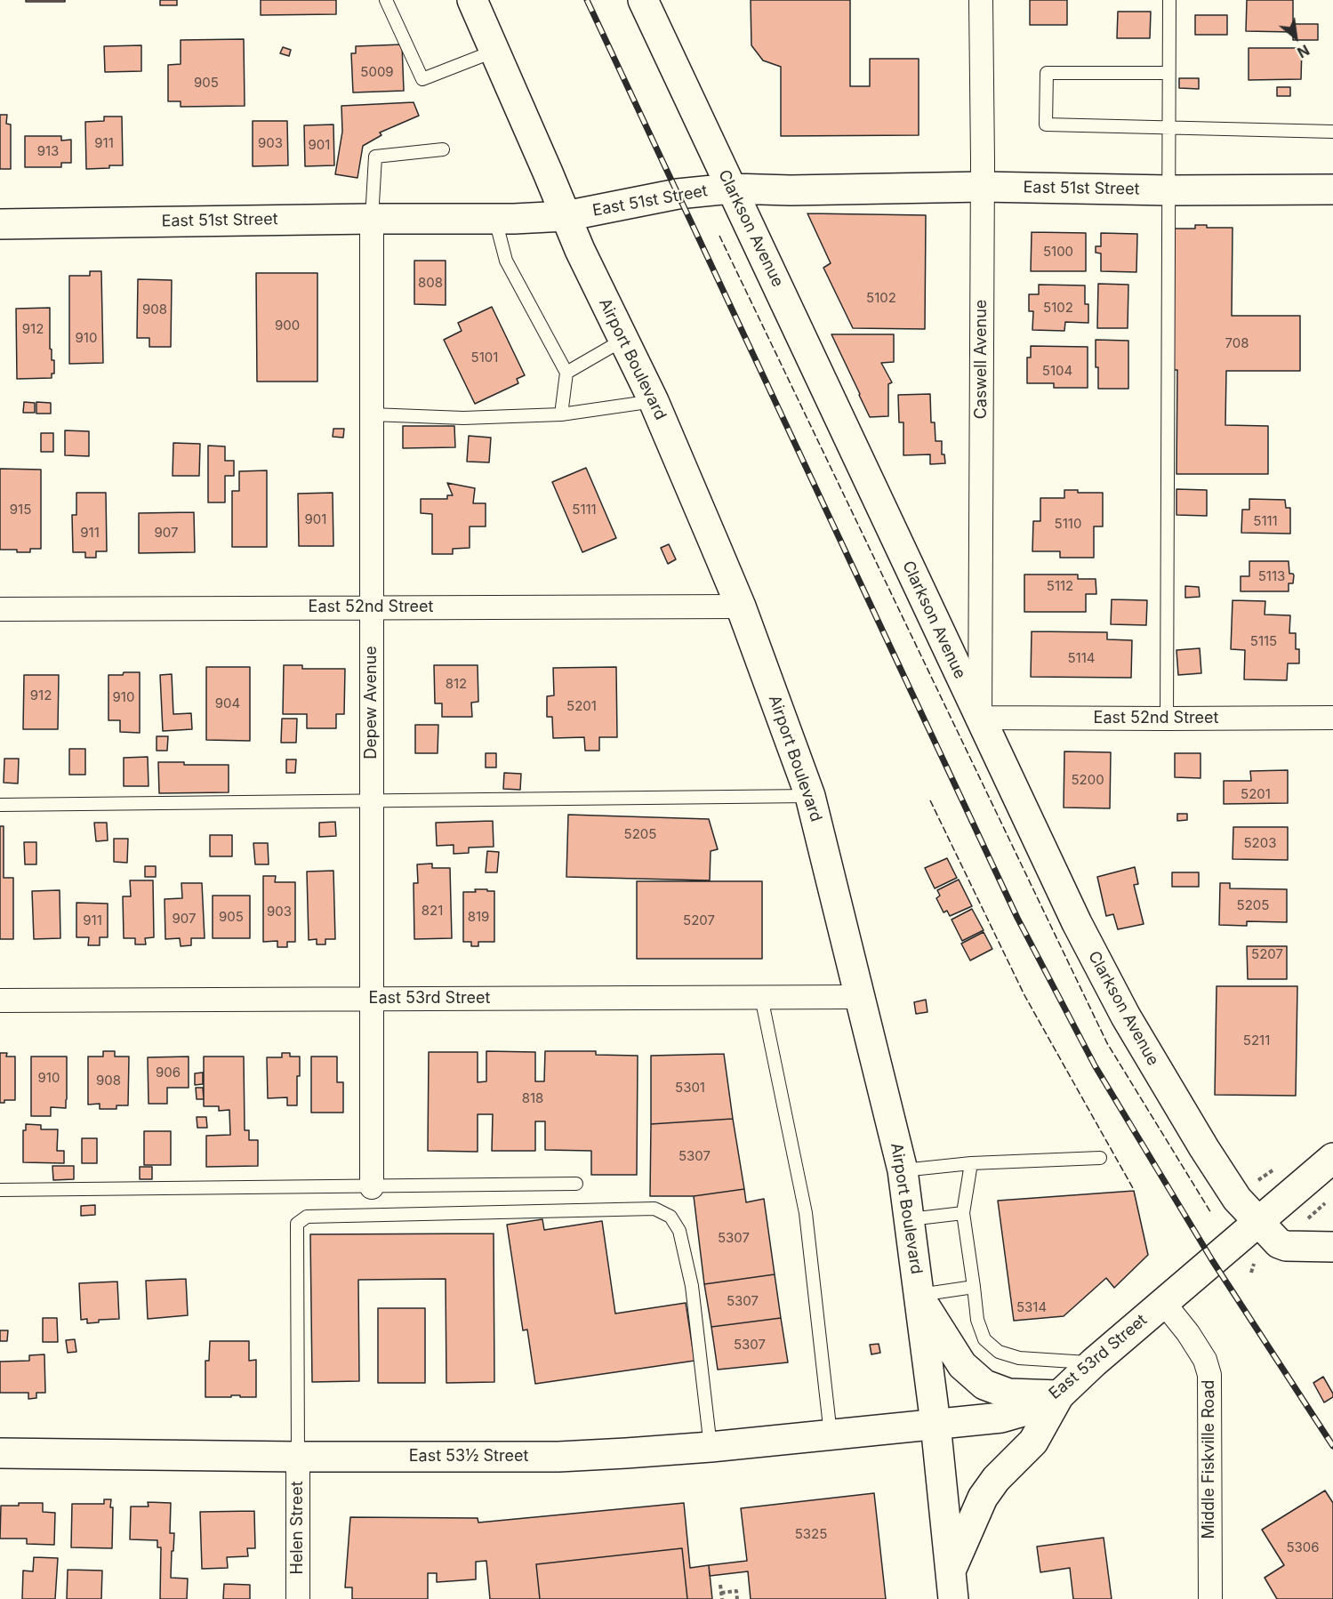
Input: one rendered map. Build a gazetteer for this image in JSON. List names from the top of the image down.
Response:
{
  "streets": {
    "main road": [
      "East 51st Street",
      "Clarkson Avenue",
      "Airport Boulevard",
      "East 53rd Street",
      "East 53½ Street"
    ],
    "street": [
      "Caswell Avenue",
      "East 52nd Street",
      "Depew Avenue",
      "Middle Fiskville Road",
      "Helen Street"
    ]
  },
  "crossings": [
    ["East 51st Street", "Clarkson Avenue"],
    ["East 51st Street", "Airport Boulevard"],
    ["East 51st Street", "Caswell Avenue"],
    ["East 51st Street", "Depew Avenue"],
    ["Clarkson Avenue", "Caswell Avenue"],
    ["Clarkson Avenue", "East 52nd Street"],
    ["Clarkson Avenue", "East 53rd Street"],
    ["Airport Boulevard", "East 52nd Street"],
    ["Airport Boulevard", "East 53rd Street"],
    ["Airport Boulevard", "East 53½ Street"],
    ["Caswell Avenue", "East 52nd Street"],
    ["East 52nd Street", "Depew Avenue"],
    ["Depew Avenue", "East 53rd Street"],
    ["East 53rd Street", "East 53½ Street"],
    ["East 53rd Street", "Middle Fiskville Road"],
    ["East 53½ Street", "Helen Street"]
  ],
  "house_numbers": [
    "5009",
    "905",
    "911",
    "903",
    "901",
    "913",
    "5100",
    "808",
    "5102",
    "5102",
    "908",
    "900",
    "912",
    "910",
    "708",
    "5101",
    "5104",
    "915",
    "5111",
    "901",
    "5111",
    "5110",
    "911",
    "907",
    "5113",
    "5112",
    "5115",
    "5114",
    "812",
    "912",
    "910",
    "904",
    "5201",
    "5200",
    "5201",
    "5205",
    "5203",
    "5205",
    "821",
    "903",
    "905",
    "819",
    "907",
    "911",
    "5207",
    "5207",
    "5211",
    "906",
    "910",
    "908",
    "5301",
    "818",
    "5307",
    "5307",
    "5307",
    "5314",
    "5307",
    "5325",
    "5306"
  ],
  "north": "bottom right"
}
